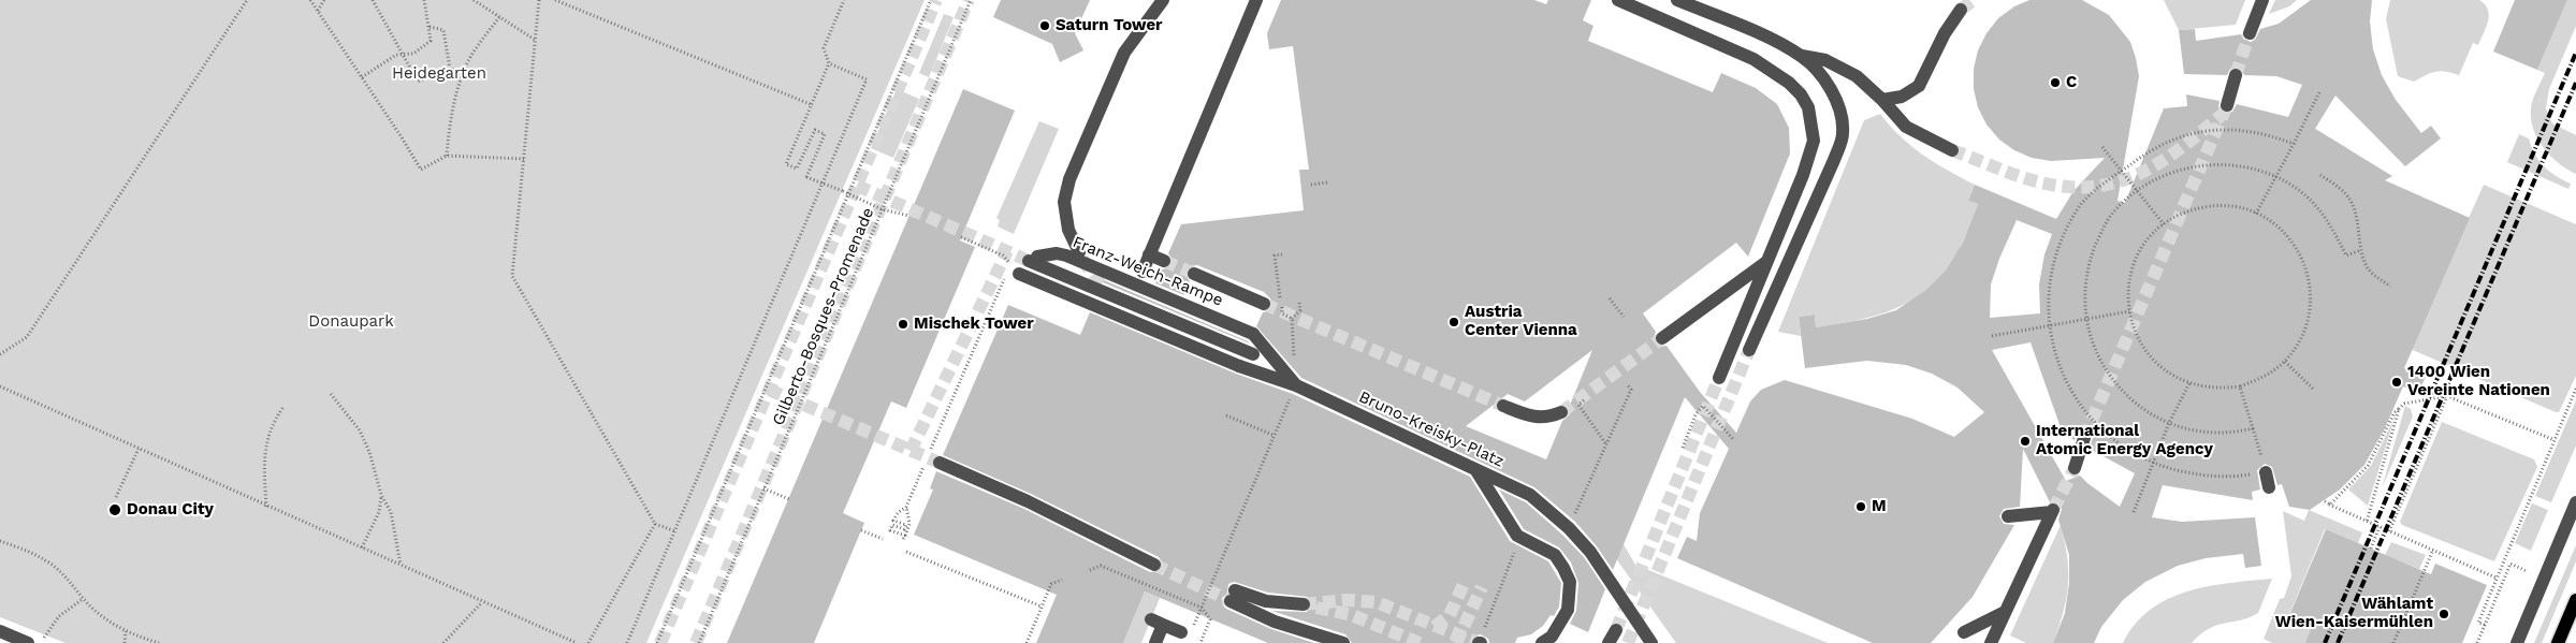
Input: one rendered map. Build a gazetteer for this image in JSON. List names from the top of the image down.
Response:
{
  "streets": {
    "street": ["Franz-Weich-Rampe", "Bruno-Kreisky-Platz"],
    "path": ["Gilberto-Bosques-Promenade"]
  },
  "crossings": [
    ["Franz-Weich-Rampe", "Bruno-Kreisky-Platz"]
  ],
  "parks": ["Heidegarten", "Donaupark"],
  "places": [
    "Saturn Tower",
    "C",
    "Austria Center Vienna",
    "Mischek Tower",
    "1400 Wien Vereinte Nationen",
    "International Atomic Energy Agency",
    "M",
    "Donau City",
    "Wählamt Wien-Kaisermühlen"
  ]
}
